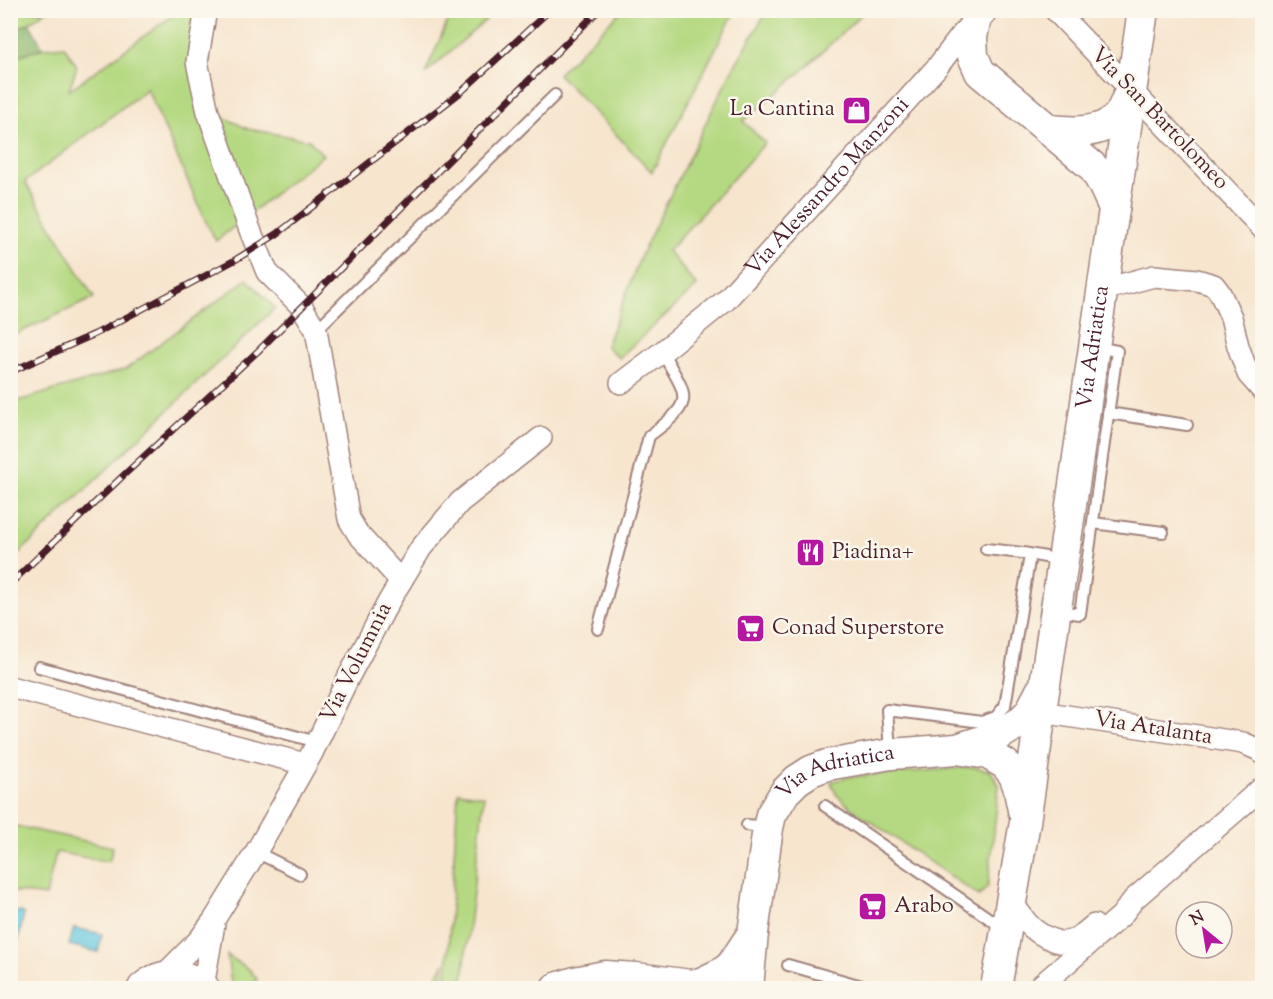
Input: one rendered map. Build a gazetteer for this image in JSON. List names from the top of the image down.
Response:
{
  "streets": {
    "main road": ["Via Adriatica"],
    "street": [
      "Via San Bartolomeo",
      "Via Alessandro Manzoni",
      "Via Volumnia",
      "Via Atalanta"
    ]
  },
  "crossings": [
    ["Via San Bartolomeo", "Via Adriatica"],
    ["Via Adriatica", "Via Atalanta"]
  ],
  "places": {
    "shop": ["La Cantina"],
    "restaurant": ["Piadina+"],
    "supermarket": ["Conad Superstore", "Arabo"]
  },
  "north": "top left"
}
